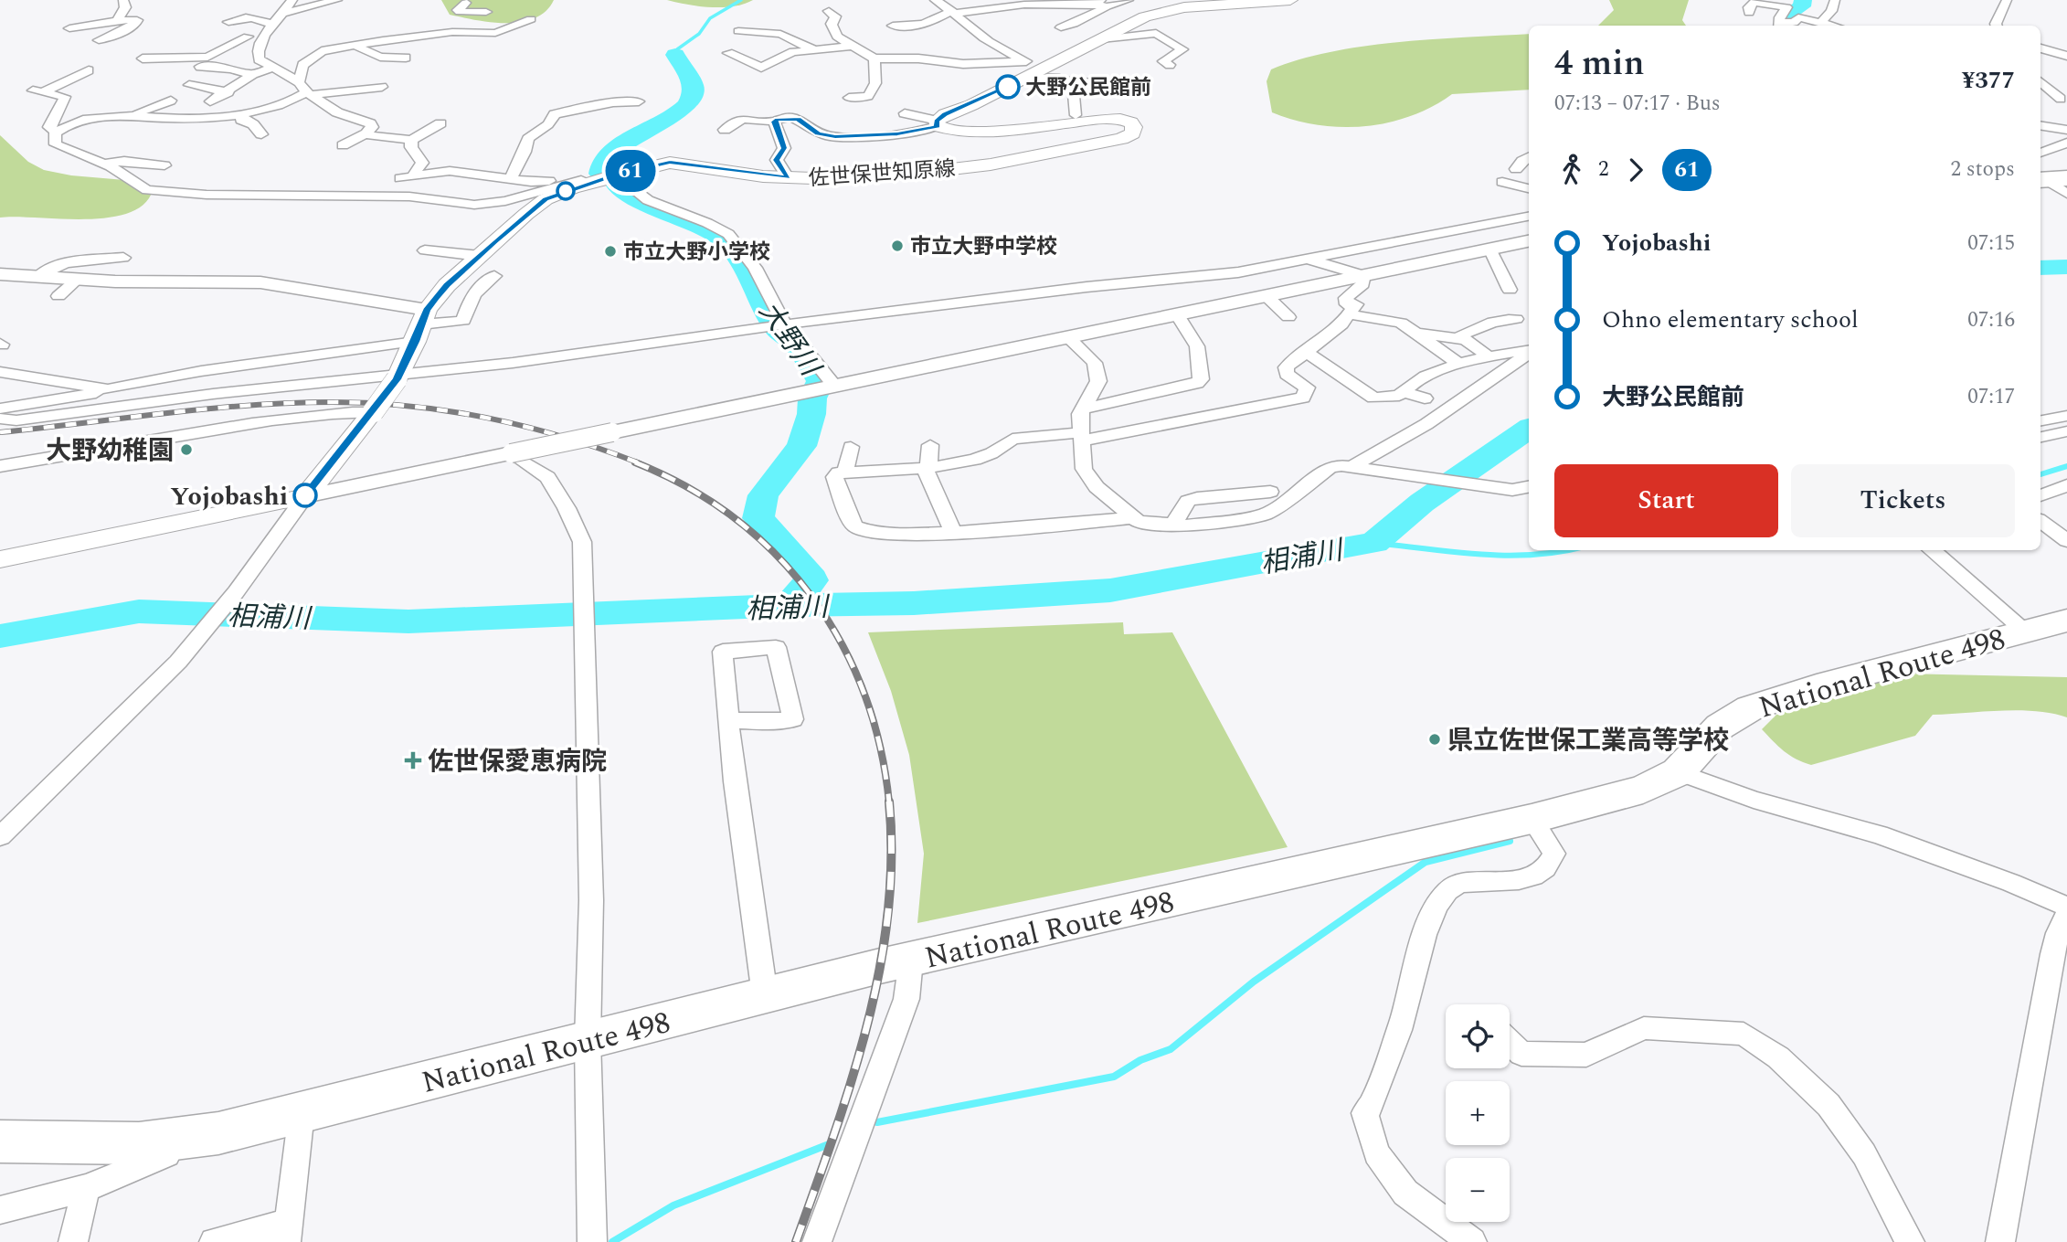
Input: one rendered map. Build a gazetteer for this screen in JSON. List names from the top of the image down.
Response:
{
  "streets": {
    "highway": ["National Route 498"],
    "main road": ["佐世保世知原線"]
  },
  "water": ["大野川", "相浦川"],
  "places": {
    "other": [
      "大野公民館前",
      "市立大野中学校",
      "市立大野小学校",
      "大野幼稚園",
      "Yojobashi",
      "県立佐世保工業高等学校"
    ],
    "health": ["佐世保愛恵病院"]
  },
  "lines": ["bus line 61"],
  "page": {
    "on_map": "61",
    "heading": ["4 min", "07:13 – 07:17 · Bus", "¥377"],
    "legs": ["2", "61", "2 stops"],
    "list": [
      {
        "name": "Yojobashi",
        "value": "07:15"
      },
      {
        "name": "Ohno elementary school",
        "value": "07:16"
      },
      {
        "name": "大野公民館前",
        "value": "07:17"
      }
    ],
    "buttons": ["Start", "Tickets"],
    "map_buttons": ["+", "−"]
  }
}
